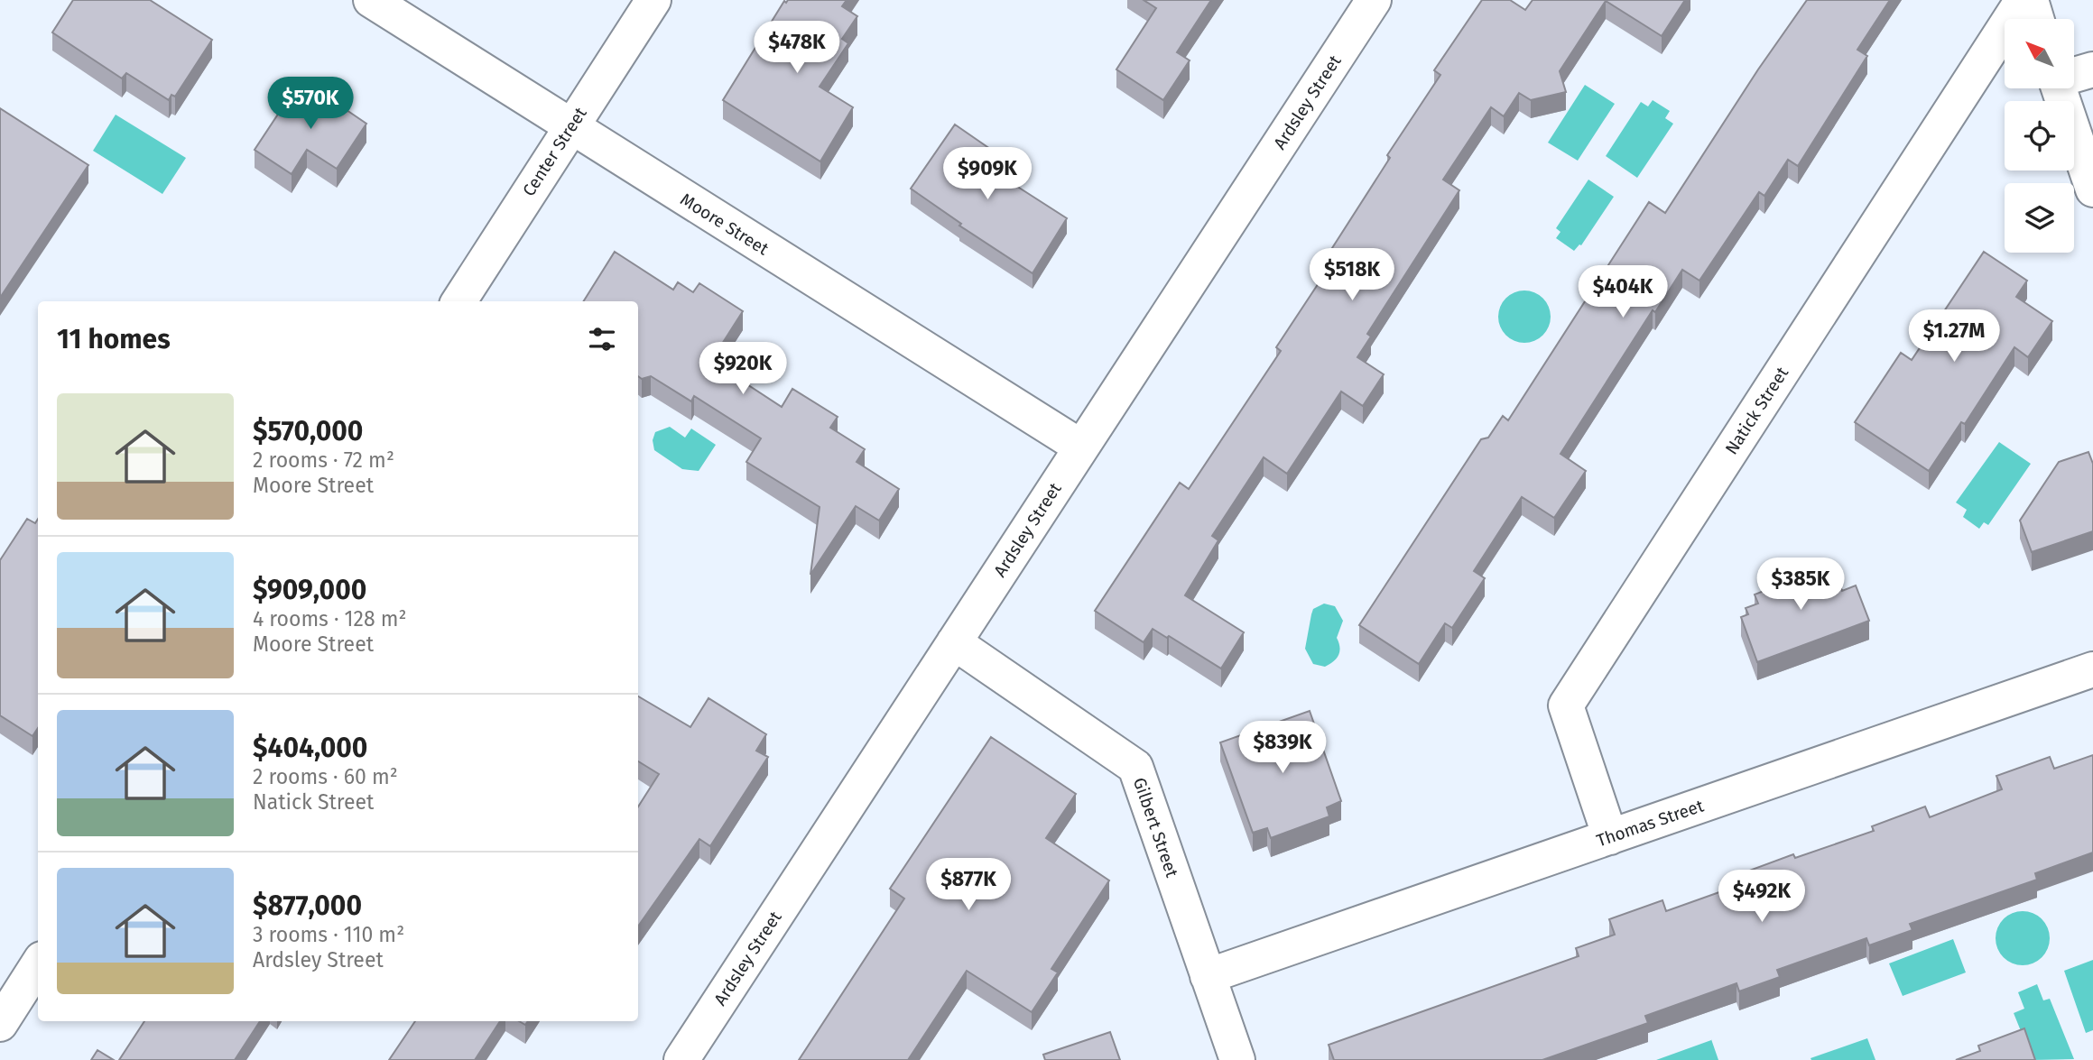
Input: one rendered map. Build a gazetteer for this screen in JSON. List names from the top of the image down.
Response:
{
  "streets": {
    "street": [
      "Ardsley Street",
      "Center Street",
      "Moore Street",
      "Natick Street",
      "Thomas Street",
      "Gilbert Street"
    ]
  },
  "crossings": [
    ["Ardsley Street", "Moore Street"],
    ["Ardsley Street", "Gilbert Street"],
    ["Center Street", "Moore Street"],
    ["Natick Street", "Thomas Street"],
    ["Thomas Street", "Gilbert Street"]
  ],
  "north": "top left",
  "page": {
    "price": [
      "$478K",
      "$570K",
      "$909K",
      "$518K",
      "$404K",
      "$1.27M",
      "$920K",
      "$385K",
      "$839K",
      "$877K",
      "$492K"
    ],
    "heading": "11 homes",
    "list": [
      {
        "name": "$570,000",
        "note": "2 rooms · 72 m² · Moore Street"
      },
      {
        "name": "$909,000",
        "note": "4 rooms · 128 m² · Moore Street"
      },
      {
        "name": "$404,000",
        "note": "2 rooms · 60 m² · Natick Street"
      },
      {
        "name": "$877,000",
        "note": "3 rooms · 110 m² · Ardsley Street"
      }
    ]
  }
}
